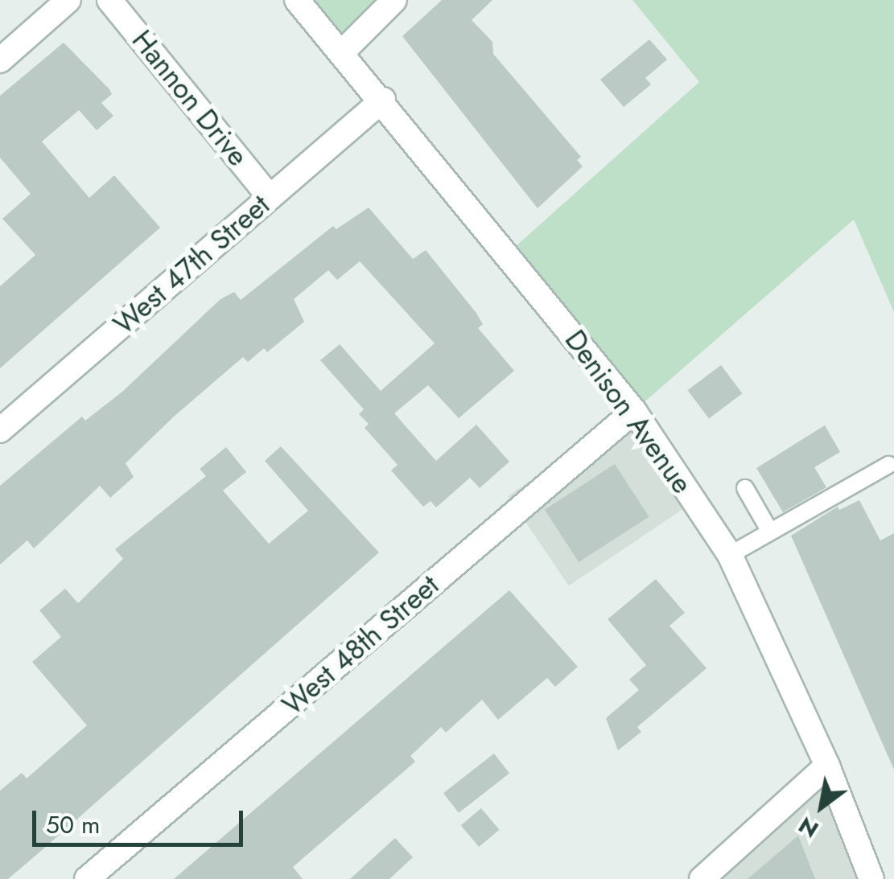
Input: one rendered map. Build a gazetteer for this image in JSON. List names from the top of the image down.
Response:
{
  "streets": {
    "street": [
      "Hannon Drive",
      "West 47th Street",
      "Denison Avenue",
      "West 48th Street"
    ]
  },
  "crossings": [
    ["Hannon Drive", "West 47th Street"],
    ["West 47th Street", "Denison Avenue"],
    ["Denison Avenue", "West 48th Street"]
  ],
  "scale_bar": "50 m",
  "north": "bottom left"
}
